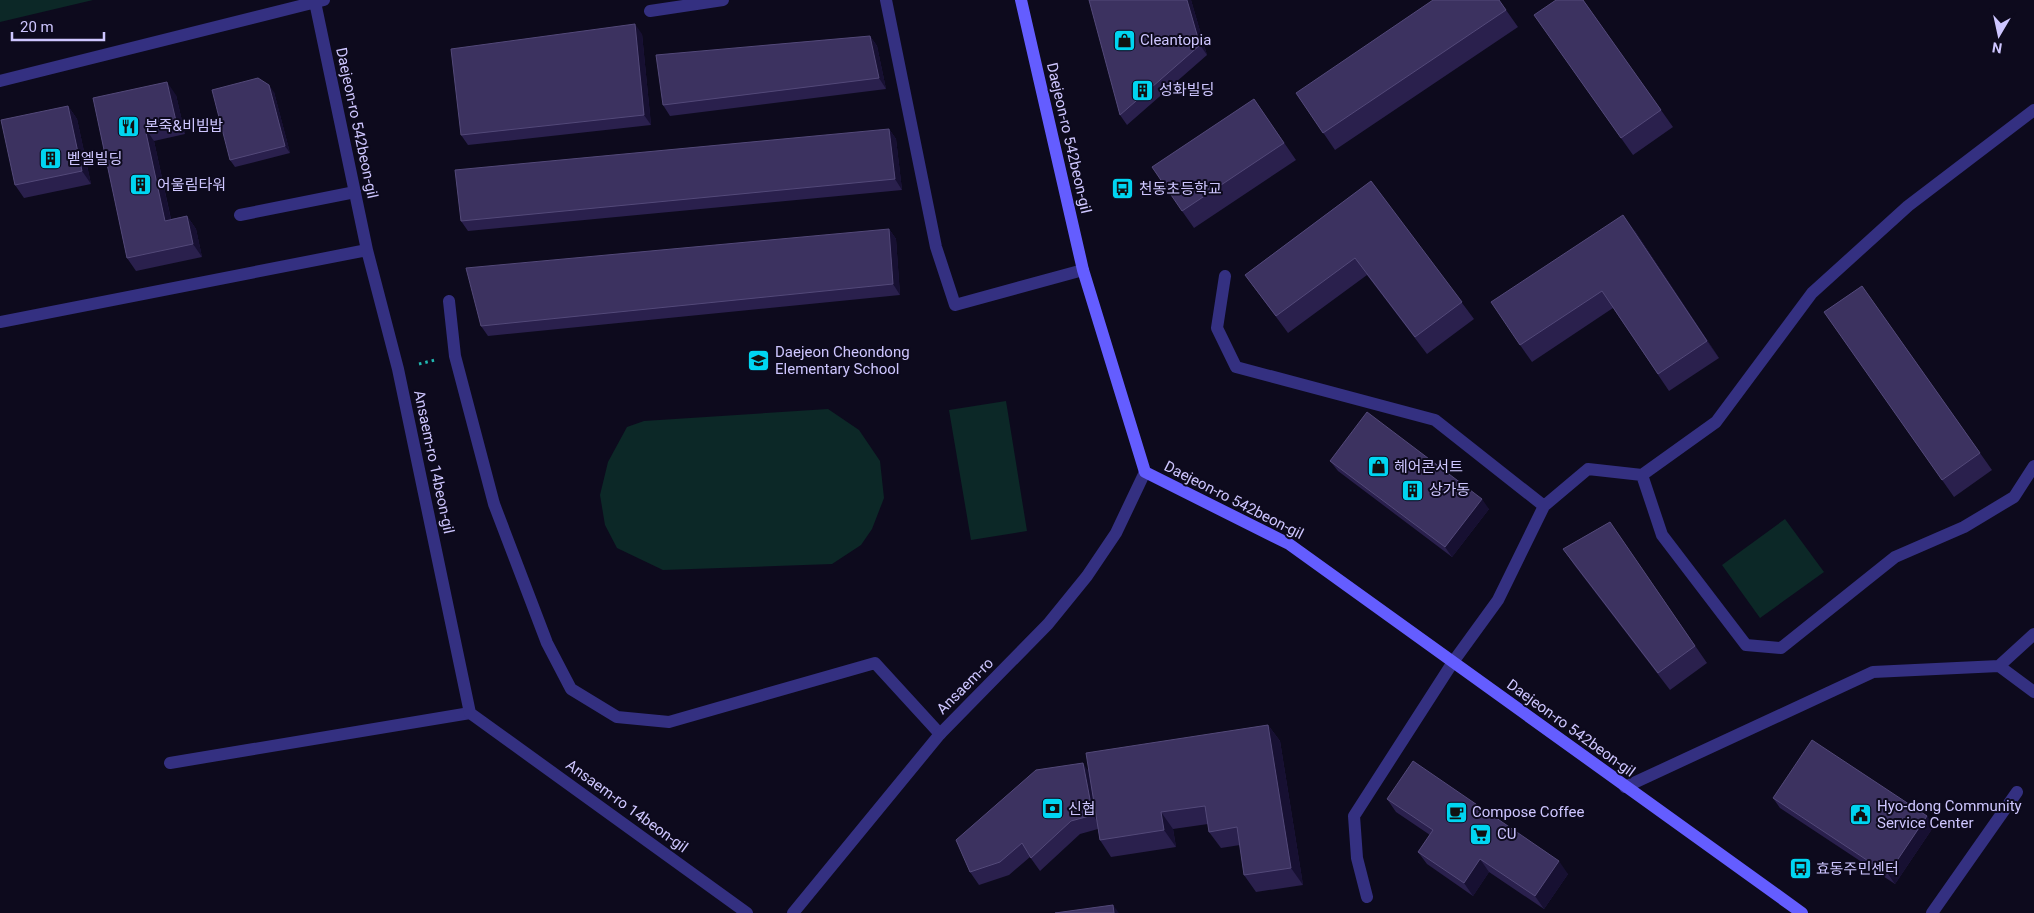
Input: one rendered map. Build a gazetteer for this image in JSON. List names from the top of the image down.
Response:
{
  "streets": {
    "main road": ["Daejeon-ro 542beon-gil"],
    "street": ["Ansaem-ro 14beon-gil", "Ansaem-ro"]
  },
  "crossings": [
    ["Daejeon-ro 542beon-gil", "Ansaem-ro 14beon-gil"],
    ["Daejeon-ro 542beon-gil", "Ansaem-ro"]
  ],
  "places": {
    "shop": ["Cleantopia", "헤어콘서트"],
    "building": [
      "성화빌딩",
      "벧엘빌딩",
      "어울림타워",
      "상가동"
    ],
    "restaurant": ["본죽&비빔밥"],
    "bus stop": ["천동초등학교", "효동주민센터"],
    "school or university": ["Daejeon Cheondong Elementary School"],
    "bank": ["신협"],
    "cafe": ["Compose Coffee"],
    "public building": ["Hyo-dong Community Service Center"],
    "supermarket": ["CU"]
  },
  "scale_bar": "20 m",
  "north": "bottom"
}
